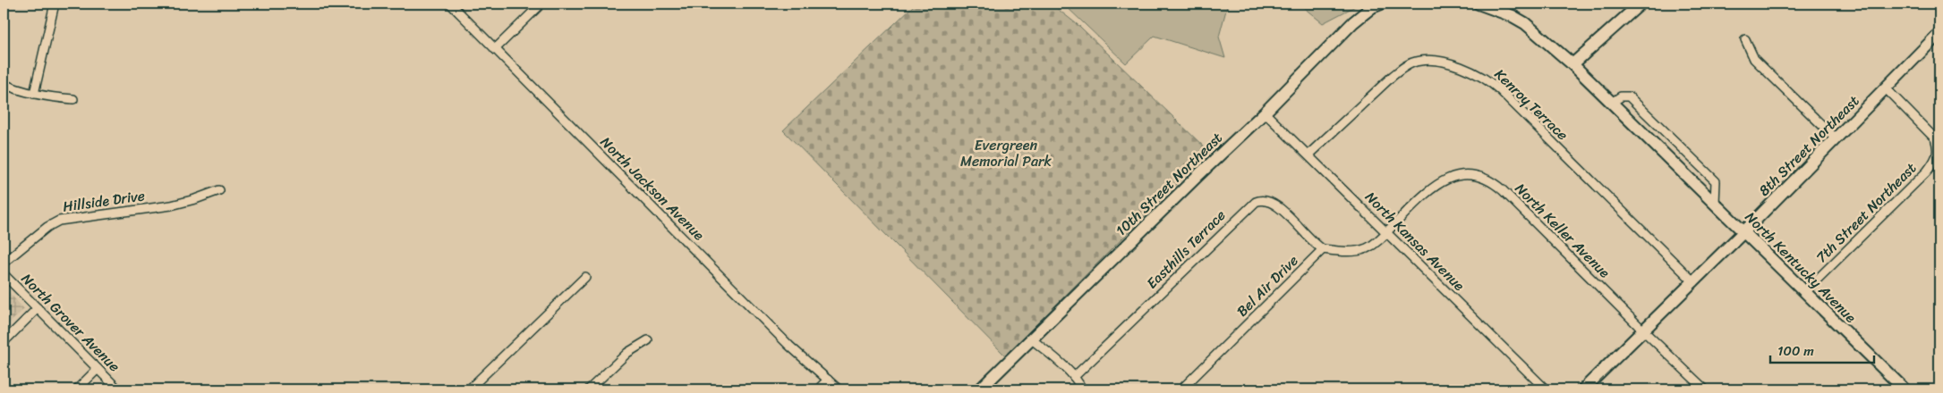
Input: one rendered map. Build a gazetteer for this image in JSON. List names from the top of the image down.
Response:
{
  "streets": {
    "main road": ["8th Street Northeast", "10th Street Northeast", "North Kentucky Avenue"],
    "street": [
      "Kenroy Terrace",
      "North Jackson Avenue",
      "Hillside Drive",
      "7th Street Northeast",
      "North Keller Avenue",
      "North Kansas Avenue",
      "Easthills Terrace",
      "Bel Air Drive",
      "North Grover Avenue"
    ]
  },
  "crossings": [
    ["Kenroy Terrace", "8th Street Northeast"],
    ["Kenroy Terrace", "North Kansas Avenue"],
    ["8th Street Northeast", "7th Street Northeast"],
    ["8th Street Northeast", "North Keller Avenue"],
    ["8th Street Northeast", "North Kentucky Avenue"],
    ["10th Street Northeast", "North Kansas Avenue"],
    ["7th Street Northeast", "North Kentucky Avenue"],
    ["North Keller Avenue", "North Kansas Avenue"],
    ["Easthills Terrace", "Bel Air Drive"]
  ],
  "parks": ["Evergreen Memorial Park"],
  "scale_bar": "100 m"
}
